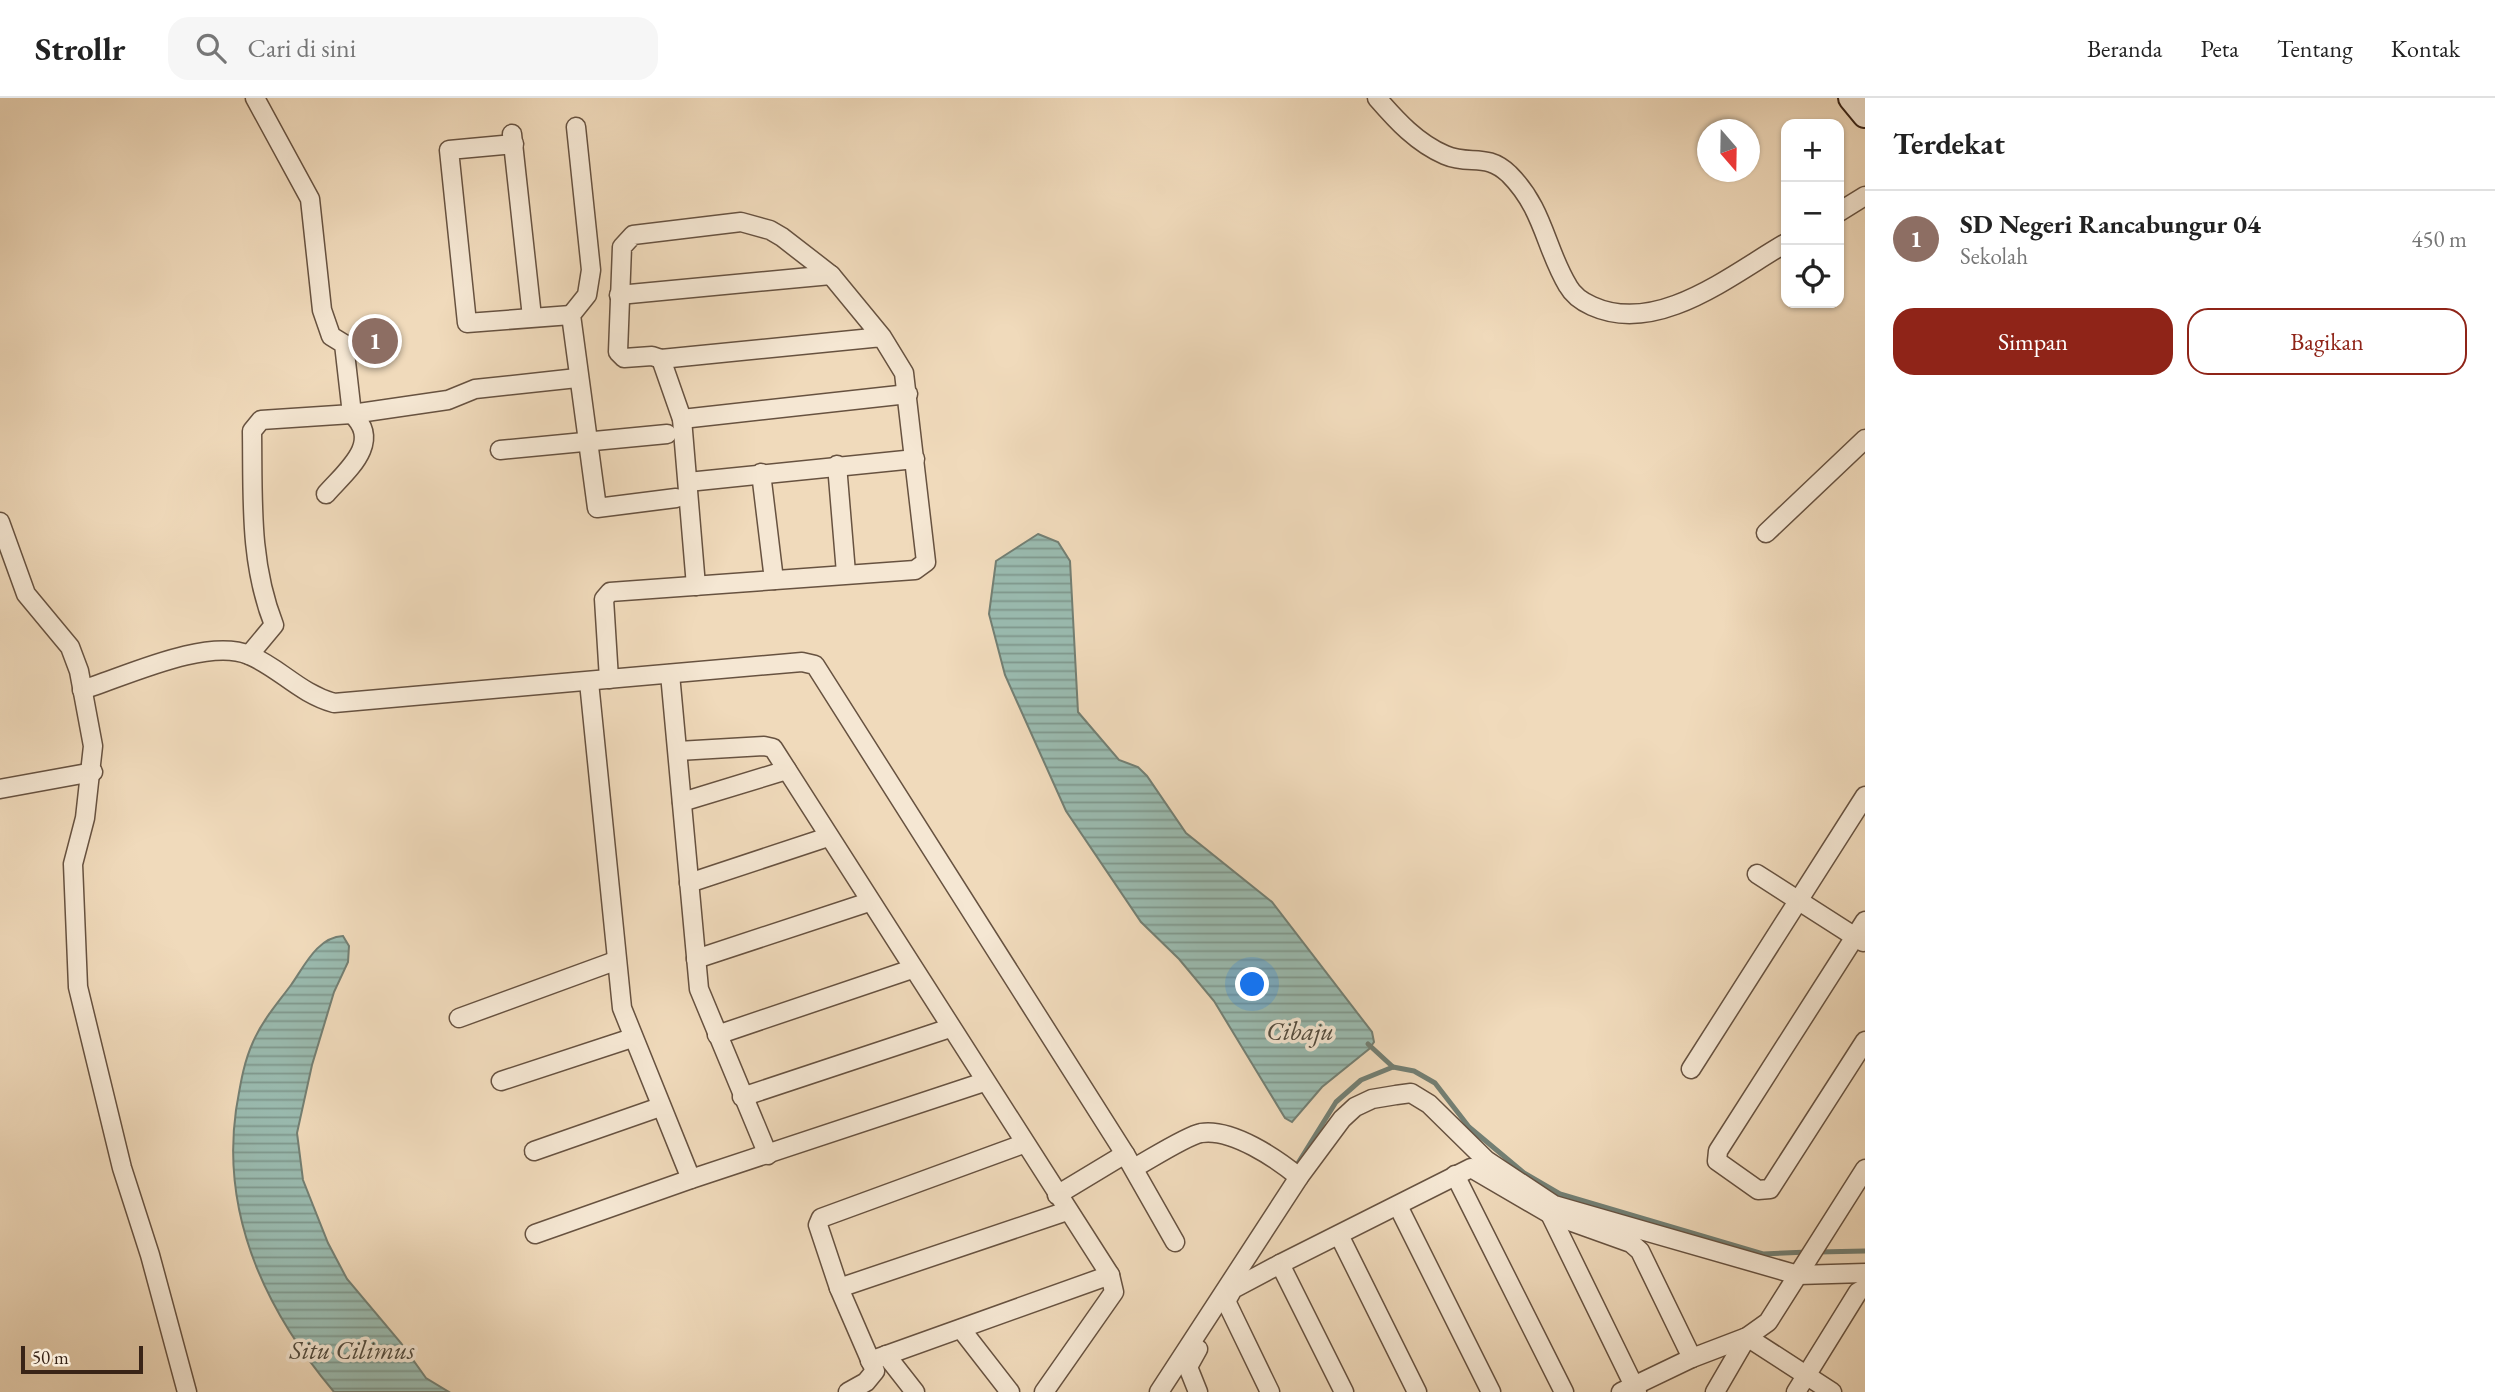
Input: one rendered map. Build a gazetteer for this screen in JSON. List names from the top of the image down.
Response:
{
  "water": ["Cibaju", "Situ Cilimus"],
  "scale_bar": "50 m",
  "north": "bottom",
  "page": {
    "header": "Strollr",
    "search": "Cari di sini",
    "nav": [
      "Beranda",
      "Peta",
      "Tentang",
      "Kontak"
    ],
    "heading": "Terdekat",
    "map_buttons": ["+", "−"],
    "list": [
      {
        "mark": "1",
        "name": "SD Negeri Rancabungur 04",
        "note": "Sekolah",
        "value": "450 m"
      }
    ],
    "buttons": ["Simpan", "Bagikan"],
    "pins": "1",
    "scale": "50 m"
  }
}
